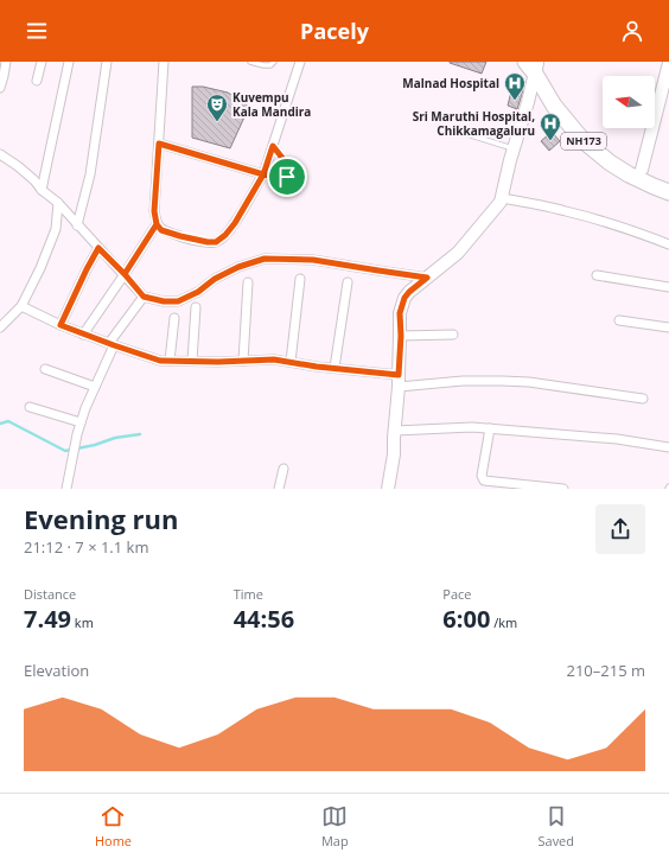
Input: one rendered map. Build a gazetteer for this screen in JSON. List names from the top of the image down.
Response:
{
  "streets": {
    "highway": ["NH173"]
  },
  "places": {
    "hospital": ["Malnad Hospital", "Sri Maruthi Hospital, Chikkamagaluru"],
    "theatre": ["Kuvempu Kala Mandira"]
  },
  "north": "left",
  "page": {
    "header": "Pacely",
    "heading": ["Evening run", "21:12 · 7 × 1.1 km"],
    "stats": [
      ["Distance", "7.49 km"],
      ["Time", "44:56"],
      ["Pace", "6:00 /km"]
    ],
    "chart": ["Elevation", "210–215 m"],
    "tabs": ["Home", "Map", "Saved"]
  }
}
